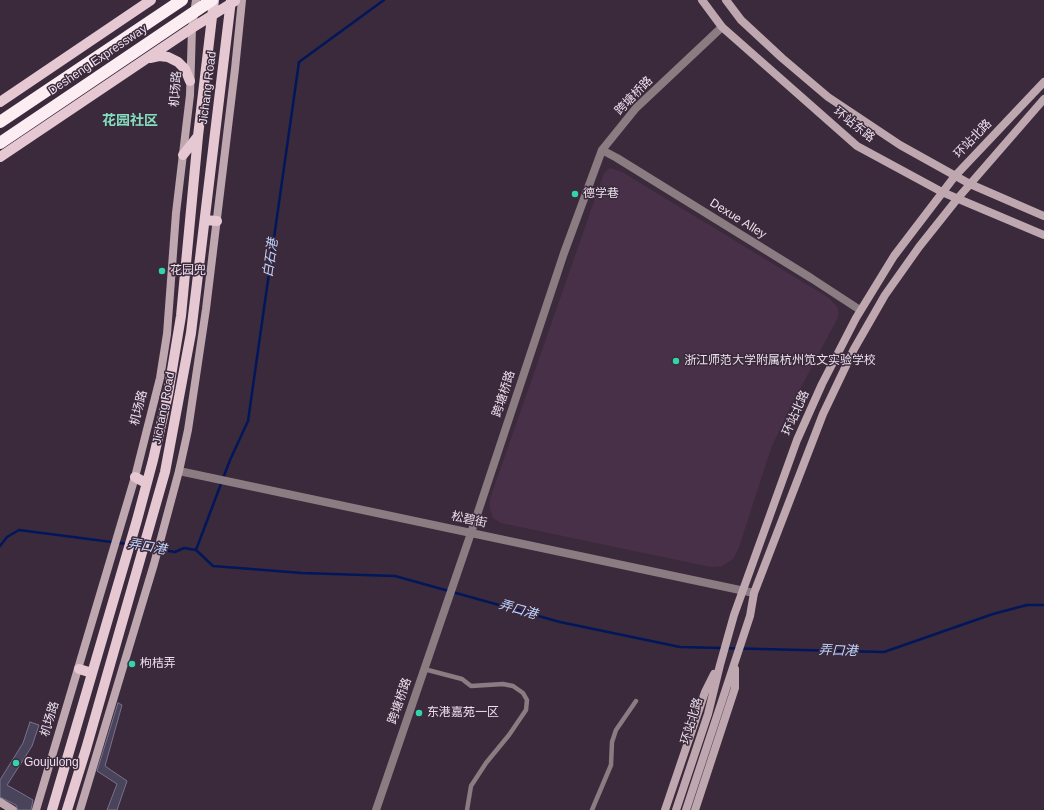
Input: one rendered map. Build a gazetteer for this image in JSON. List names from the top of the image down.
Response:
{
  "streets": {
    "highway": ["Desheng Expressway"],
    "main road": [
      "Jichang Road",
      "机场路",
      "环站东路",
      "环站北路"
    ],
    "street": ["跨塘桥路", "Dexue Alley", "松碧街"]
  },
  "crossings": [
    ["Desheng Expressway", "机场路"],
    ["跨塘桥路", "环站东路"],
    ["跨塘桥路", "Dexue Alley"],
    ["跨塘桥路", "松碧街"],
    ["环站东路", "环站北路"],
    ["环站北路", "Dexue Alley"],
    ["环站北路", "松碧街"]
  ],
  "districts": ["花园社区"],
  "water": ["白石港", "弄口港"],
  "places": [
    "德学巷",
    "花园兜",
    "浙江师范大学附属杭州笕文实验学校",
    "枸桔弄",
    "东港嘉苑一区",
    "Goujulong"
  ]
}
